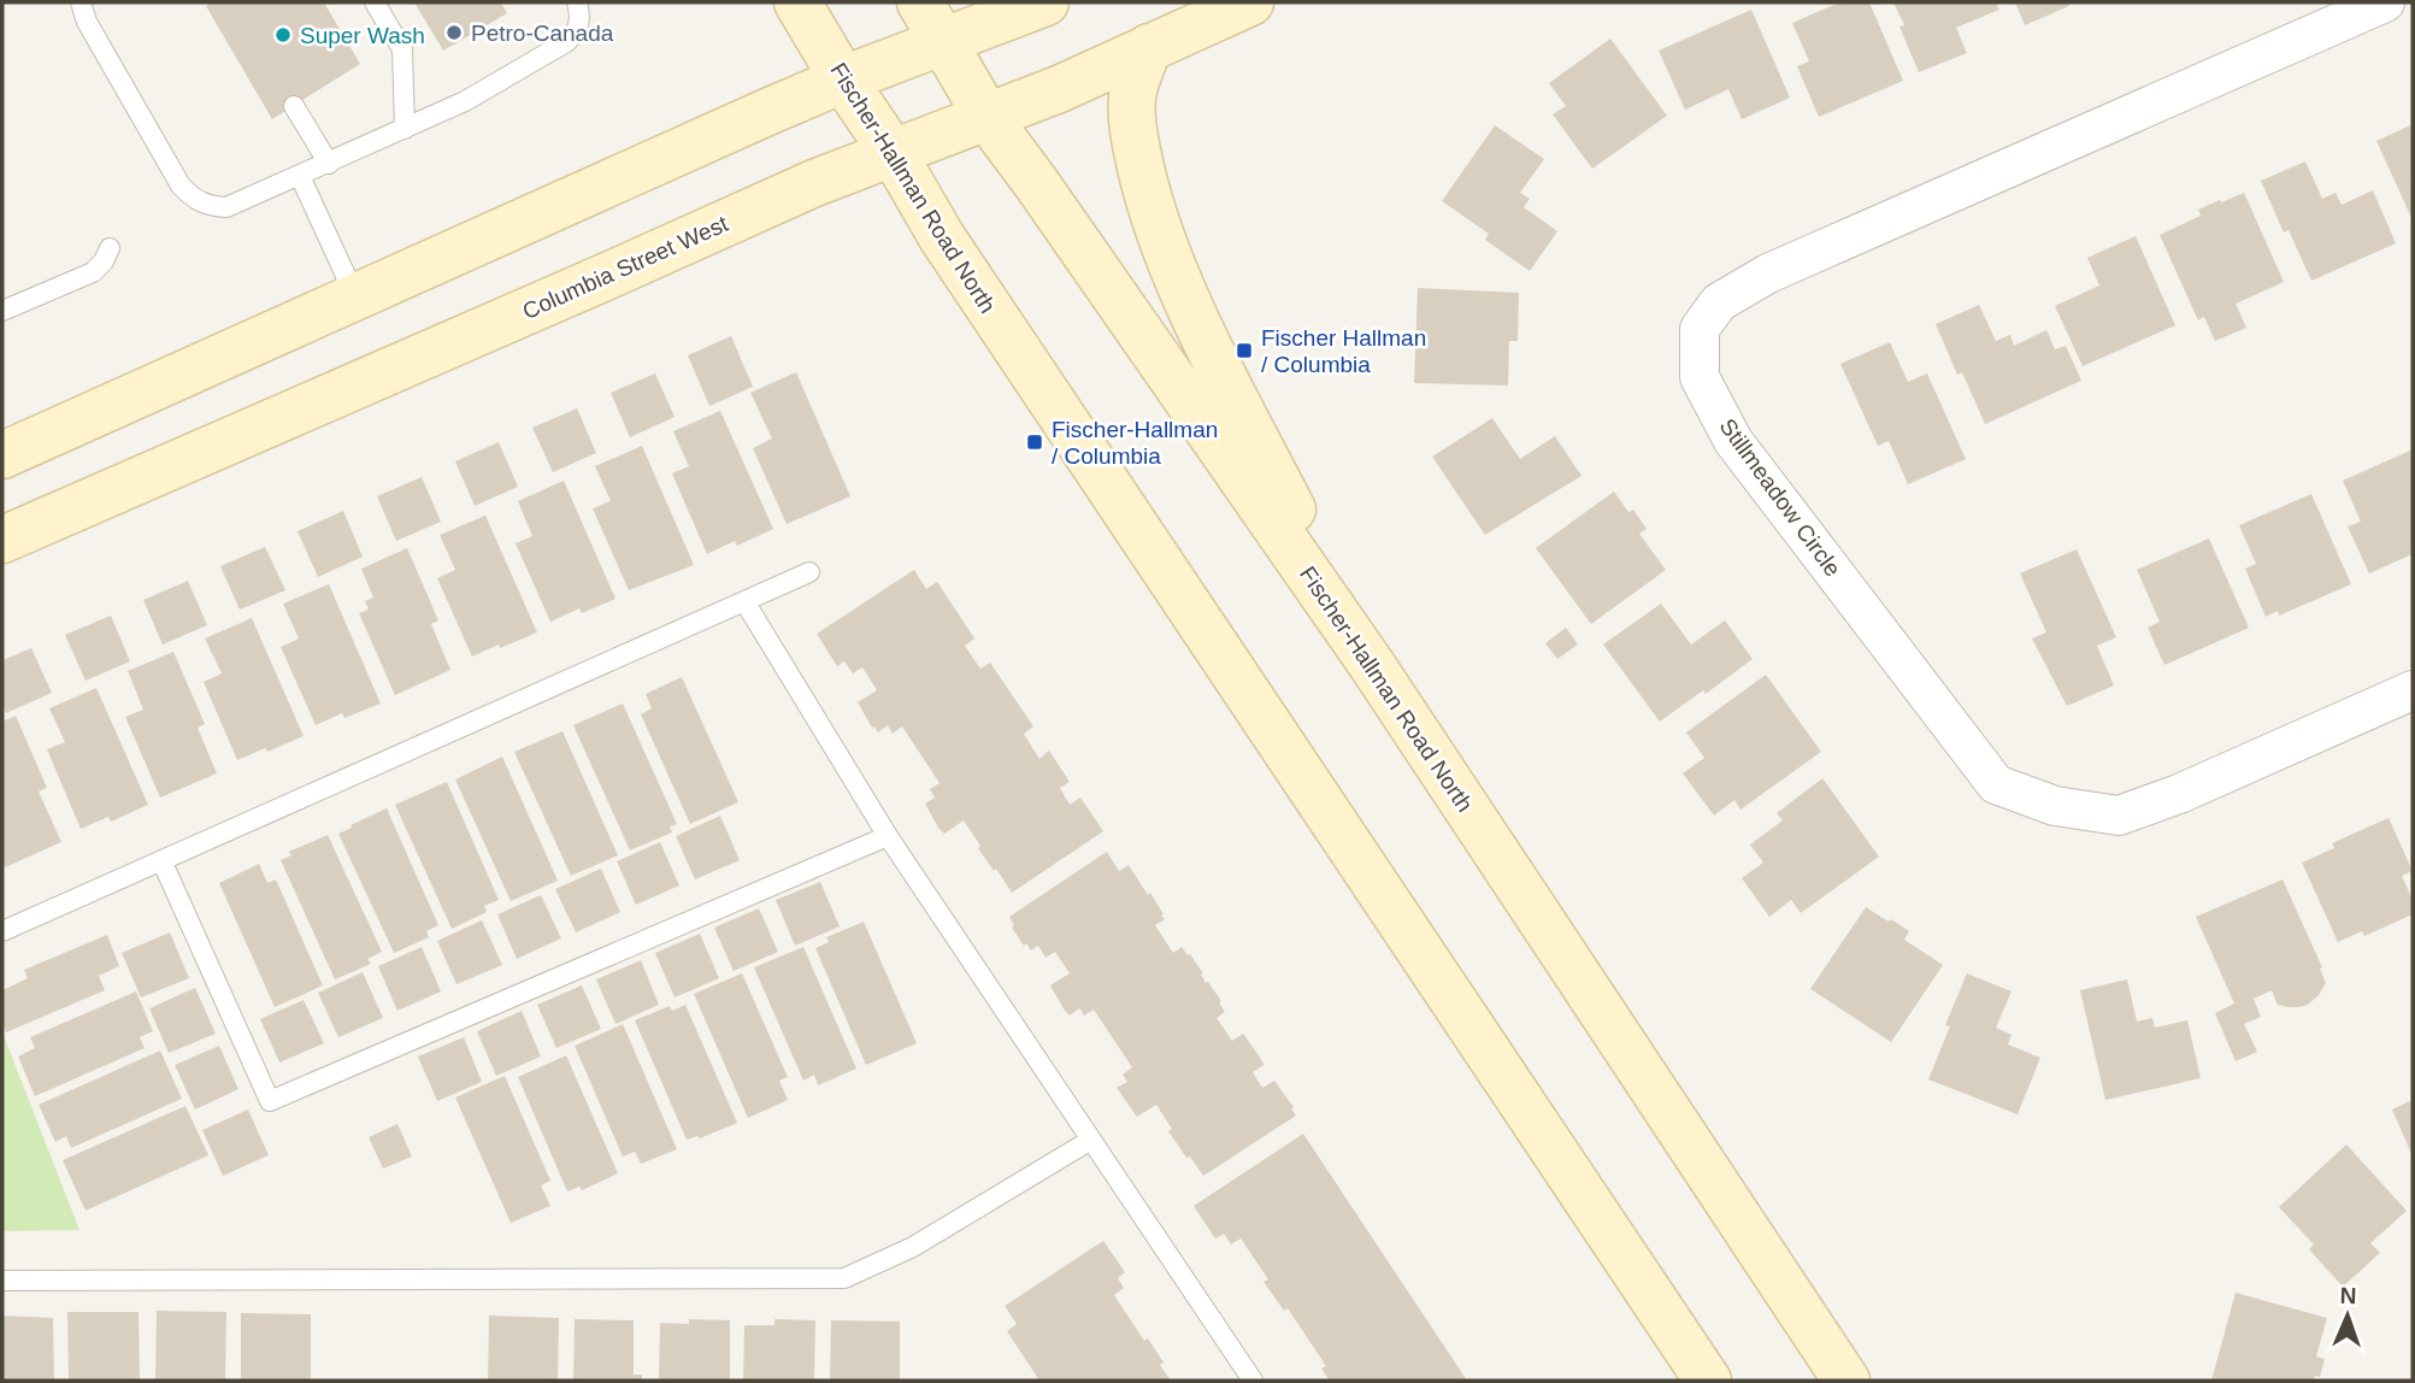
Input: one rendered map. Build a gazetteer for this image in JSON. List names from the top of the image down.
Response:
{
  "streets": {
    "main road": ["Fischer-Hallman Road North", "Columbia Street West"],
    "street": ["Stillmeadow Circle"]
  },
  "crossings": [
    ["Fischer-Hallman Road North", "Columbia Street West"]
  ],
  "places": {
    "other": ["Petro-Canada", "Super Wash"],
    "transit": ["Fischer Hallman / Columbia", "Fischer-Hallman / Columbia"]
  },
  "north": "top"
}
